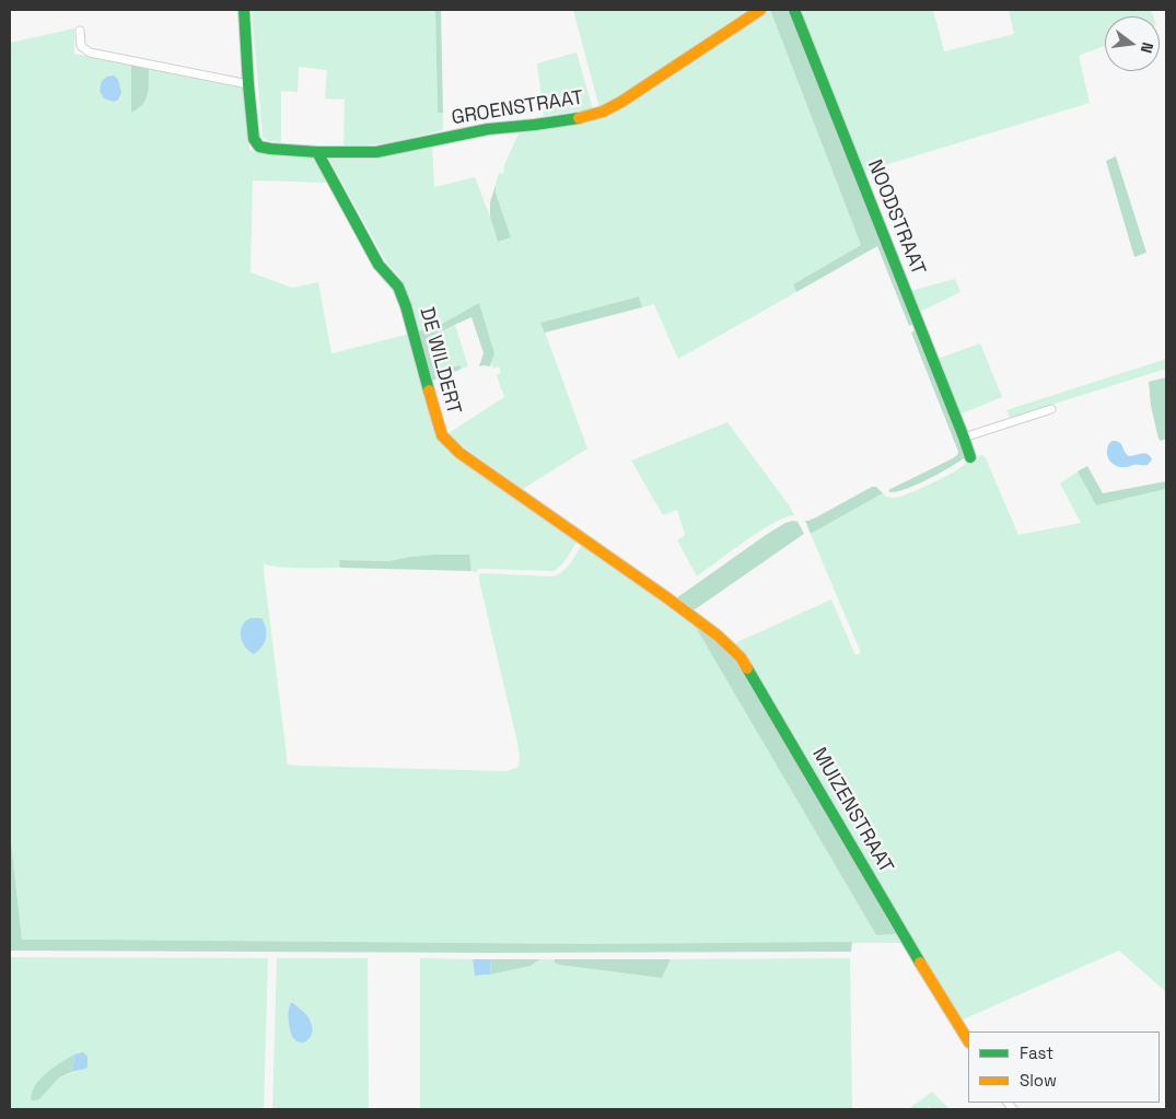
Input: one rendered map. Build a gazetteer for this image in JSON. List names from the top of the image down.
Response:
{
  "streets": {
    "street": [
      "GROENSTRAAT",
      "NOODSTRAAT",
      "DE WILDERT",
      "MUIZENSTRAAT"
    ]
  },
  "crossings": [
    ["GROENSTRAAT", "DE WILDERT"],
    ["DE WILDERT", "MUIZENSTRAAT"]
  ],
  "legend": ["Fast", "Slow"],
  "north": "right"
}
